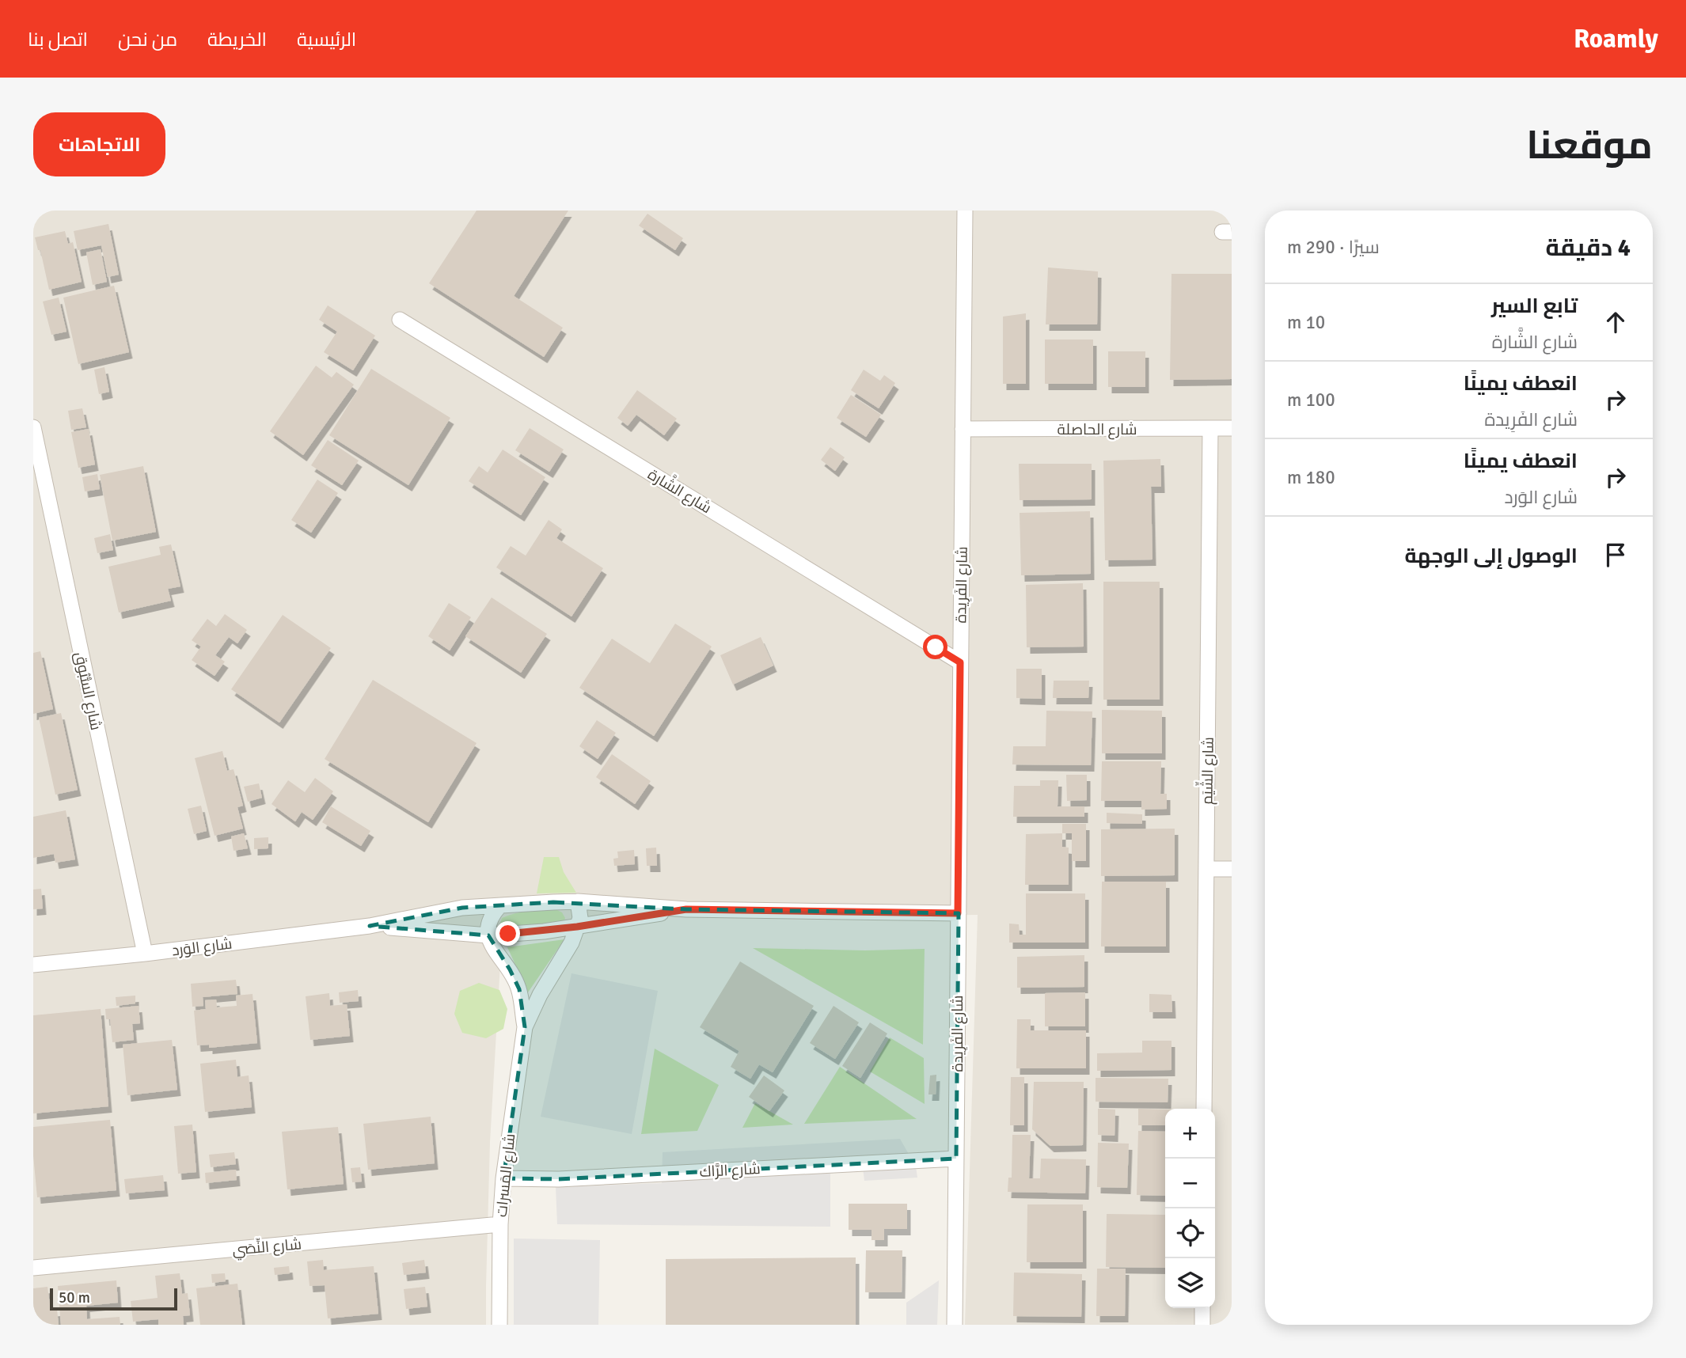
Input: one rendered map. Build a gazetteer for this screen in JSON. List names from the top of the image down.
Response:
{
  "streets": {
    "street": [
      "شارع الحاصلة",
      "شارع الشَّارة",
      "شارع الفَرِيدة",
      "شارع السُّبُوق",
      "شارع الشِّيَم",
      "شارع الوَرد",
      "شارع الرَّاك",
      "شارع المَسرات",
      "شارع النِّصَي"
    ]
  },
  "crossings": [
    ["شارع الحاصلة", "شارع الفَرِيدة"],
    ["شارع الحاصلة", "شارع الشِّيَم"],
    ["شارع الشَّارة", "شارع الفَرِيدة"],
    ["شارع الفَرِيدة", "شارع الوَرد"],
    ["شارع الفَرِيدة", "شارع الرَّاك"],
    ["شارع السُّبُوق", "شارع الوَرد"],
    ["شارع الوَرد", "شارع المَسرات"],
    ["شارع الرَّاك", "شارع المَسرات"],
    ["شارع المَسرات", "شارع النِّصَي"]
  ],
  "scale_bar": "50 m",
  "page": {
    "header": "Roamly",
    "nav": [
      "الرئيسية",
      "الخريطة",
      "من نحن",
      "اتصل بنا"
    ],
    "title": "موقعنا",
    "buttons": "الاتجاهات",
    "heading": ["4 دقيقة", "سيرًا · 290 m"],
    "list": [
      ["تابع السير", "شارع الشَّارة", "10 m"],
      ["انعطف يمينًا", "شارع الفَرِيدة", "100 m"],
      ["انعطف يمينًا", "شارع الوَرد", "180 m"],
      "الوصول إلى الوجهة"
    ],
    "map_buttons": ["+", "−"],
    "scale": "50 m"
  }
}
